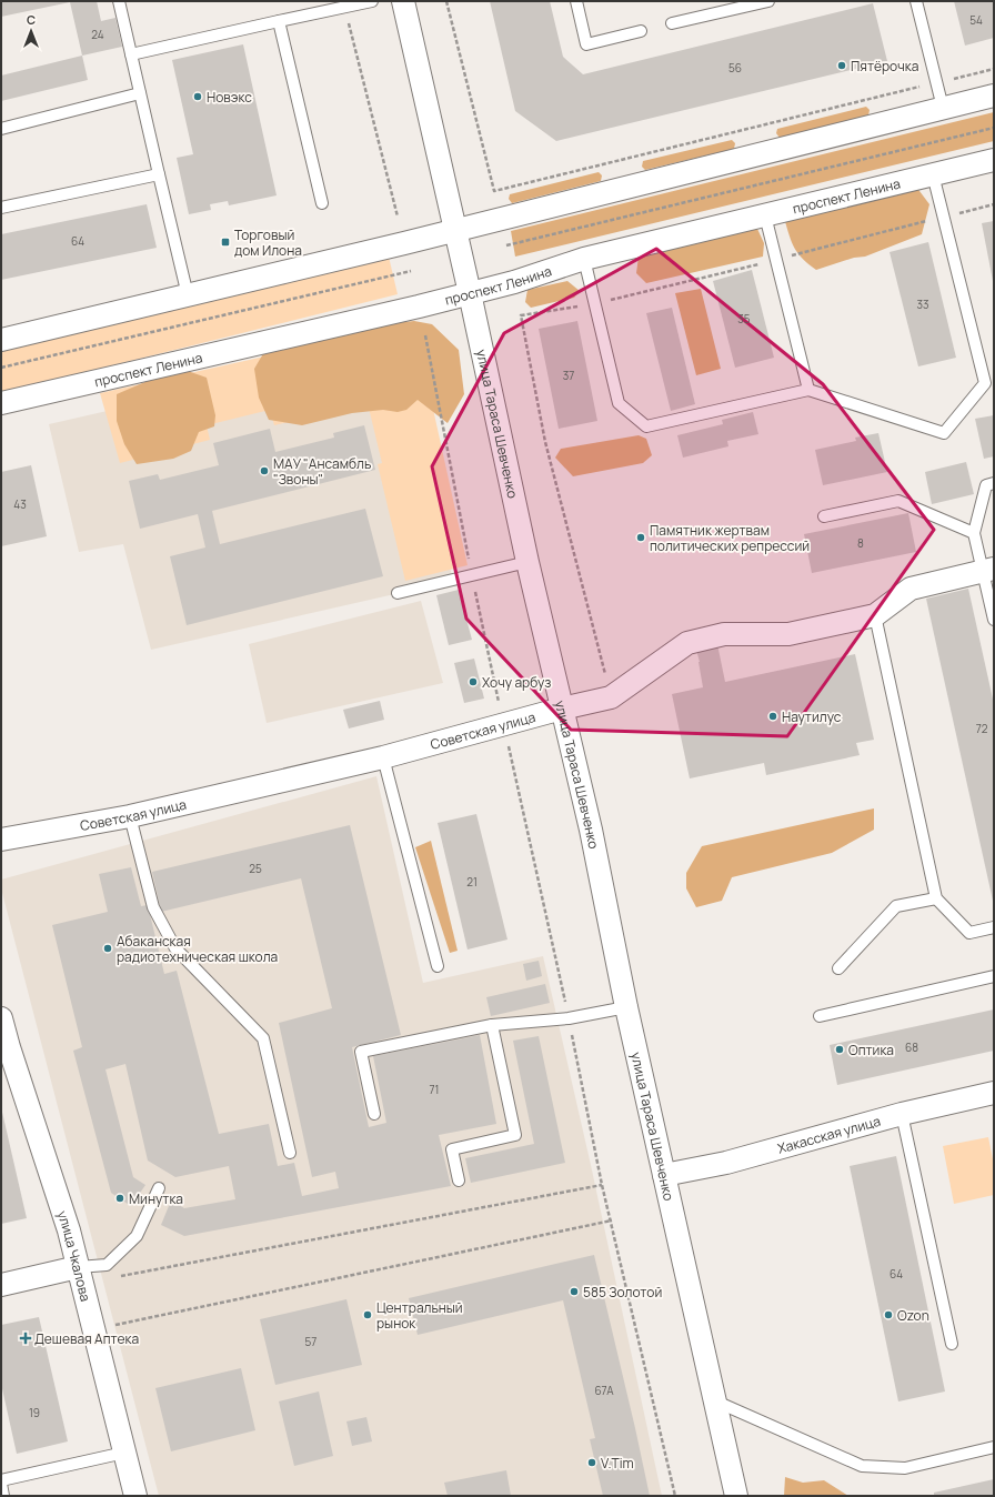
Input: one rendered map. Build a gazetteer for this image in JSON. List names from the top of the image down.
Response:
{
  "streets": {
    "street": [
      "проспект Ленина",
      "улица Тараса Шевченко",
      "Советская улица",
      "Хакасская улица",
      "улица Чкалова"
    ]
  },
  "crossings": [
    ["проспект Ленина", "улица Тараса Шевченко"],
    ["улица Тараса Шевченко", "Советская улица"],
    ["улица Тараса Шевченко", "Хакасская улица"]
  ],
  "places": {
    "other": [
      "Пятёрочка",
      "Новэкс",
      "МАУ \"Ансамбль \"Звоны\"",
      "Памятник жертвам политических репрессий",
      "Хочу арбуз",
      "Наутилус",
      "Абаканская радиотехническая школа",
      "Оптика",
      "Минутка",
      "585 Золотой",
      "Центральный рынок",
      "Ozon",
      "V.Tim"
    ],
    "transit": ["Торговый дом Илона"],
    "health": ["Дешевая Аптека"]
  },
  "house_numbers": [
    "54",
    "24",
    "56",
    "64",
    "33",
    "35",
    "37",
    "43",
    "8",
    "72",
    "25",
    "21",
    "68",
    "71",
    "64",
    "57",
    "67А",
    "19"
  ],
  "north": "top"
}
